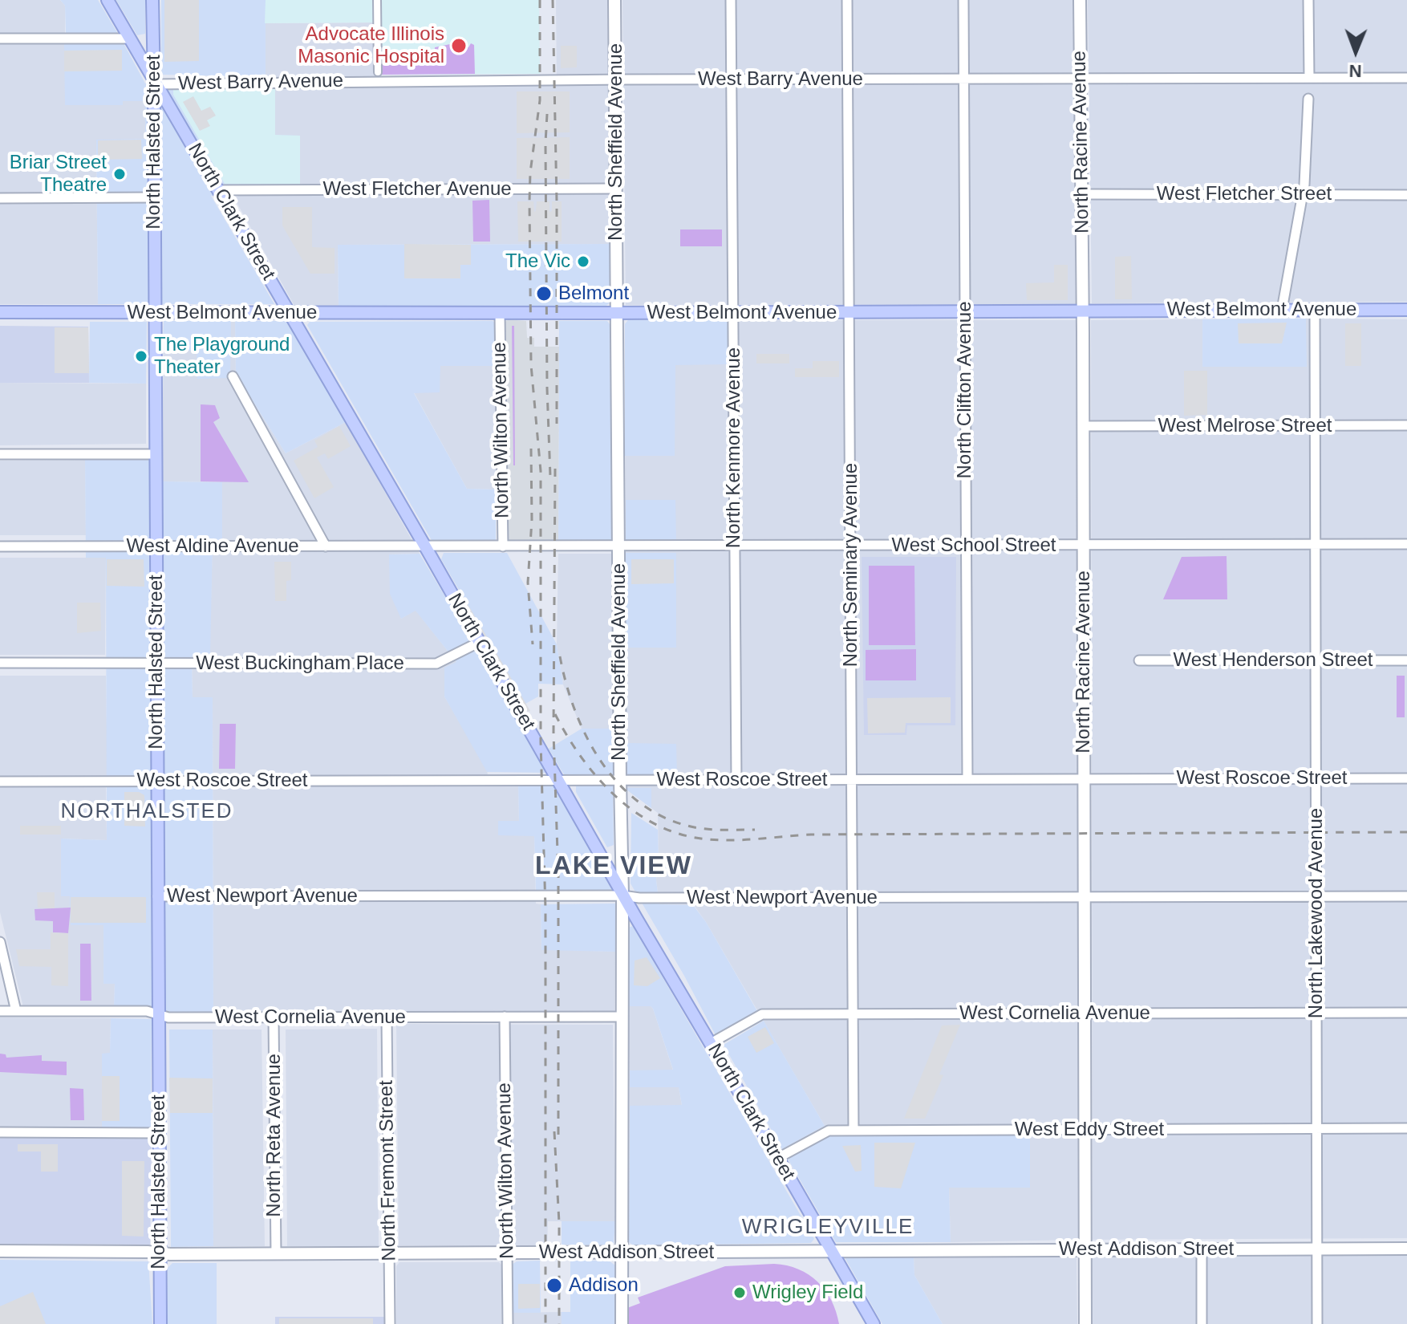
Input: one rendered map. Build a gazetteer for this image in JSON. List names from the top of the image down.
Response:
{
  "streets": {
    "main road": ["North Halsted Street", "North Clark Street", "West Belmont Avenue"],
    "street": [
      "West Barry Avenue",
      "North Sheffield Avenue",
      "North Racine Avenue",
      "West Fletcher Avenue",
      "West Fletcher Street",
      "North Clifton Avenue",
      "West Melrose Street",
      "North Wilton Avenue",
      "North Kenmore Avenue",
      "West School Street",
      "West Aldine Avenue",
      "North Seminary Avenue",
      "West Henderson Street",
      "West Buckingham Place",
      "West Roscoe Street",
      "West Newport Avenue",
      "North Lakewood Avenue",
      "West Cornelia Avenue",
      "West Eddy Street",
      "North Reta Avenue",
      "North Fremont Street",
      "West Addison Street"
    ]
  },
  "crossings": [
    ["West Barry Avenue", "North Halsted Street"],
    ["West Barry Avenue", "North Sheffield Avenue"],
    ["West Barry Avenue", "North Racine Avenue"],
    ["West Barry Avenue", "North Clark Street"],
    ["West Barry Avenue", "North Clifton Avenue"],
    ["West Barry Avenue", "North Kenmore Avenue"],
    ["West Barry Avenue", "North Seminary Avenue"],
    ["North Halsted Street", "North Clark Street"],
    ["North Halsted Street", "West Belmont Avenue"],
    ["North Halsted Street", "West Aldine Avenue"],
    ["North Halsted Street", "West Buckingham Place"],
    ["North Halsted Street", "West Roscoe Street"],
    ["North Halsted Street", "West Newport Avenue"],
    ["North Halsted Street", "West Cornelia Avenue"],
    ["North Halsted Street", "West Addison Street"],
    ["North Sheffield Avenue", "West Fletcher Avenue"],
    ["North Sheffield Avenue", "North Clark Street"],
    ["North Sheffield Avenue", "West Belmont Avenue"],
    ["North Sheffield Avenue", "West School Street"],
    ["North Sheffield Avenue", "West Roscoe Street"],
    ["North Sheffield Avenue", "West Newport Avenue"],
    ["North Sheffield Avenue", "West Cornelia Avenue"],
    ["North Sheffield Avenue", "West Addison Street"],
    ["North Racine Avenue", "West Fletcher Street"],
    ["North Racine Avenue", "West Belmont Avenue"],
    ["North Racine Avenue", "West Melrose Street"],
    ["North Racine Avenue", "West School Street"],
    ["North Racine Avenue", "West Roscoe Street"],
    ["North Racine Avenue", "West Newport Avenue"],
    ["North Racine Avenue", "West Cornelia Avenue"],
    ["North Racine Avenue", "West Eddy Street"],
    ["North Racine Avenue", "West Addison Street"],
    ["West Fletcher Avenue", "North Clark Street"],
    ["North Clark Street", "West Belmont Avenue"],
    ["North Clark Street", "West School Street"],
    ["North Clark Street", "West Aldine Avenue"],
    ["North Clark Street", "West Buckingham Place"],
    ["North Clark Street", "West Roscoe Street"],
    ["North Clark Street", "West Newport Avenue"],
    ["North Clark Street", "West Cornelia Avenue"],
    ["North Clark Street", "West Eddy Street"],
    ["North Clark Street", "West Addison Street"],
    ["West Belmont Avenue", "North Clifton Avenue"],
    ["West Belmont Avenue", "North Wilton Avenue"],
    ["West Belmont Avenue", "North Kenmore Avenue"],
    ["West Belmont Avenue", "North Seminary Avenue"],
    ["West Belmont Avenue", "North Lakewood Avenue"],
    ["North Clifton Avenue", "West School Street"],
    ["North Clifton Avenue", "West Roscoe Street"],
    ["West Melrose Street", "North Lakewood Avenue"],
    ["North Wilton Avenue", "West School Street"],
    ["North Wilton Avenue", "West Cornelia Avenue"],
    ["North Wilton Avenue", "West Addison Street"],
    ["North Kenmore Avenue", "West School Street"],
    ["North Kenmore Avenue", "West Roscoe Street"],
    ["West School Street", "West Aldine Avenue"],
    ["West School Street", "North Seminary Avenue"],
    ["West School Street", "North Lakewood Avenue"],
    ["North Seminary Avenue", "West Roscoe Street"],
    ["North Seminary Avenue", "West Newport Avenue"],
    ["North Seminary Avenue", "West Cornelia Avenue"],
    ["North Seminary Avenue", "West Eddy Street"],
    ["West Henderson Street", "North Lakewood Avenue"],
    ["West Roscoe Street", "North Lakewood Avenue"],
    ["West Newport Avenue", "North Lakewood Avenue"],
    ["North Lakewood Avenue", "West Cornelia Avenue"],
    ["North Lakewood Avenue", "West Eddy Street"],
    ["North Lakewood Avenue", "West Addison Street"],
    ["West Cornelia Avenue", "North Reta Avenue"],
    ["West Cornelia Avenue", "North Fremont Street"],
    ["North Reta Avenue", "West Addison Street"],
    ["North Fremont Street", "West Addison Street"]
  ],
  "districts": ["NORTHALSTED", "LAKE VIEW", "WRIGLEYVILLE"],
  "places": [
    "Advocate Illinois Masonic Hospital",
    "Briar Street Theatre",
    "The Vic",
    "Belmont",
    "The Playground Theater",
    "Addison",
    "Wrigley Field"
  ],
  "north": "bottom"
}
